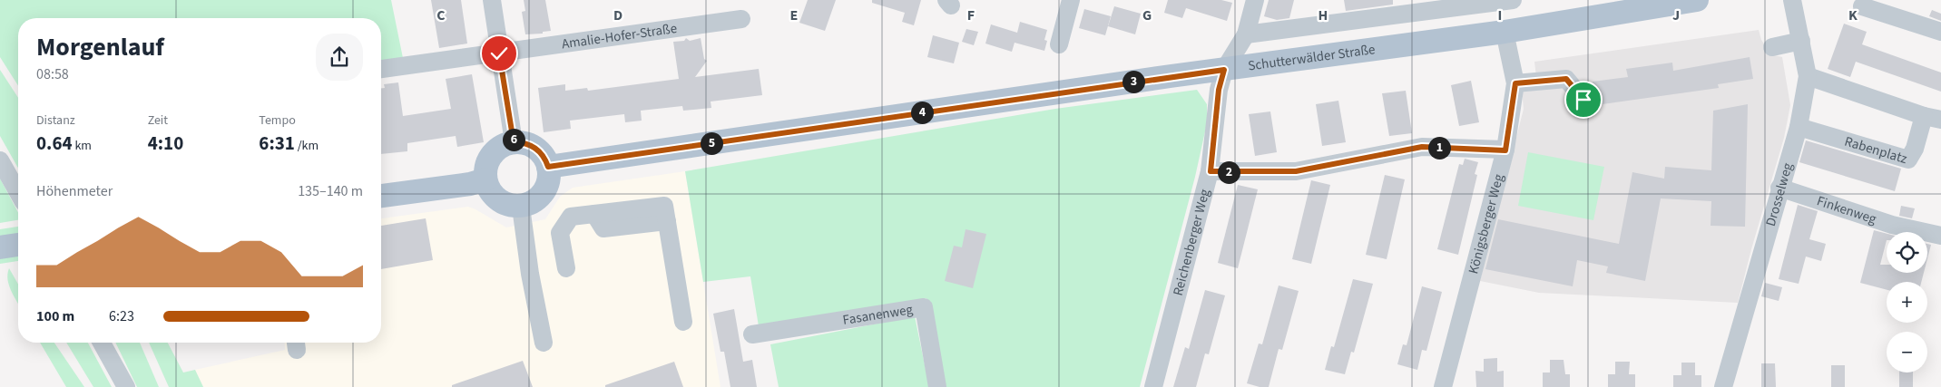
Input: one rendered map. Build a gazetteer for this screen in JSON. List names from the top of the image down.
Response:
{
  "streets": {
    "main road": ["Schutterwälder Straße"],
    "street": [
      "Amalie-Hofer-Straße",
      "Rabenplatz",
      "Drosselweg",
      "Finkenweg",
      "Königsberger Weg",
      "Reichenberger Weg",
      "Fasanenweg"
    ]
  },
  "crossings": [
    ["Schutterwälder Straße", "Königsberger Weg"],
    ["Schutterwälder Straße", "Reichenberger Weg"],
    ["Rabenplatz", "Drosselweg"],
    ["Drosselweg", "Finkenweg"]
  ],
  "page": {
    "heading": ["Morgenlauf", "08:58"],
    "pins": [
      "3",
      "4",
      "6",
      "5",
      "1",
      "2"
    ],
    "stats": [
      ["Distanz", "0.64 km"],
      ["Zeit", "4:10"],
      ["Tempo", "6:31 /km"]
    ],
    "chart": ["Höhenmeter", "135–140 m"],
    "map_buttons": ["+", "−"],
    "list": [
      {
        "name": "100 m",
        "note": "6:23"
      }
    ]
  },
  "grid": {
    "columns": [
      "C",
      "D",
      "E",
      "F",
      "G",
      "H",
      "I",
      "J",
      "K"
    ]
  }
}
